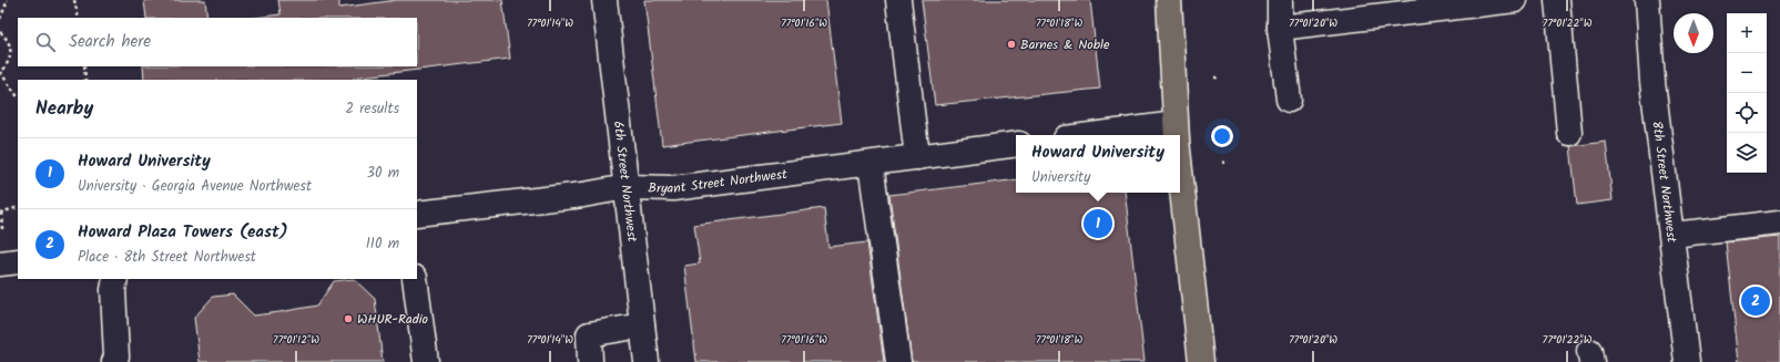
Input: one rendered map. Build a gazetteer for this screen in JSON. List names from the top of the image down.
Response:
{
  "streets": {
    "street": ["6th Street Northwest", "Bryant Street Northwest", "8th Street Northwest"]
  },
  "crossings": [
    ["6th Street Northwest", "Bryant Street Northwest"]
  ],
  "places": ["Barnes & Noble", "WHUR-Radio"],
  "north": "bottom",
  "page": {
    "map_buttons": ["+", "−"],
    "search": "Search here",
    "heading": ["Nearby", "2 results"],
    "popup": ["Howard University", "University"],
    "list": [
      {
        "mark": "1",
        "name": "Howard University",
        "note": "University · Georgia Avenue Northwest",
        "value": "30 m"
      },
      {
        "mark": "2",
        "name": "Howard Plaza Towers (east)",
        "note": "Place · 8th Street Northwest",
        "value": "110 m"
      }
    ],
    "pins": ["1", "2"]
  },
  "coordinates": [
    "77°01'14\"W",
    "77°01'16\"W",
    "77°01'18\"W",
    "77°01'20\"W",
    "77°01'22\"W",
    "77°01'12\"W"
  ]
}
